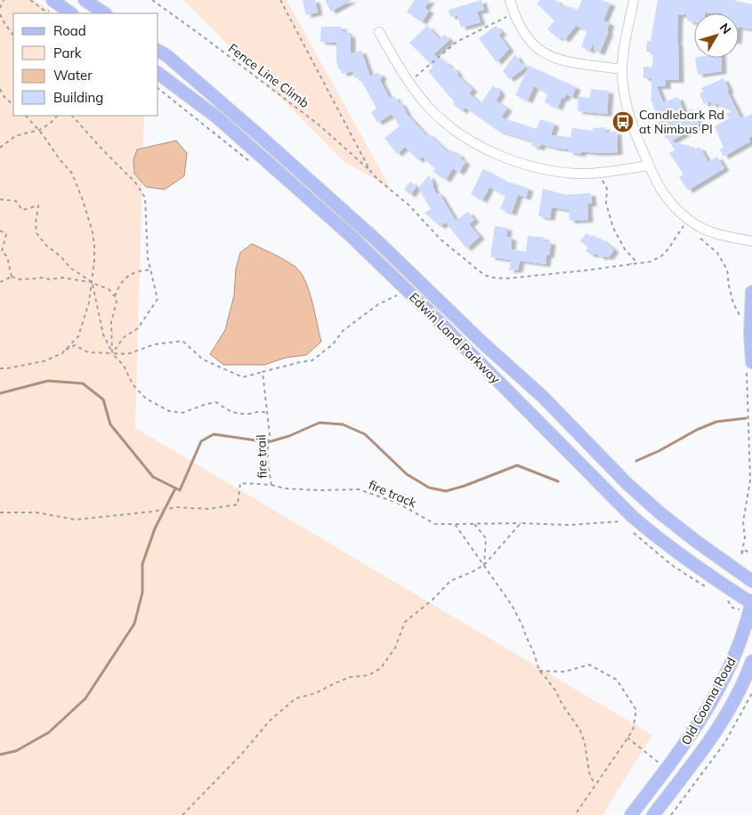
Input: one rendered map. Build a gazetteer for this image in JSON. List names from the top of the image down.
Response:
{
  "streets": {
    "main road": ["Edwin Land Parkway", "Old Cooma Road"],
    "path": ["Fence Line Climb", "fire trail", "fire track"]
  },
  "crossings": [
    ["Edwin Land Parkway", "Old Cooma Road"],
    ["fire trail", "fire track"]
  ],
  "places": {
    "bus stop": ["Candlebark Rd at Nimbus Pl"]
  },
  "legend": [
    "Road",
    "Park",
    "Water",
    "Building"
  ],
  "north": "top right"
}
